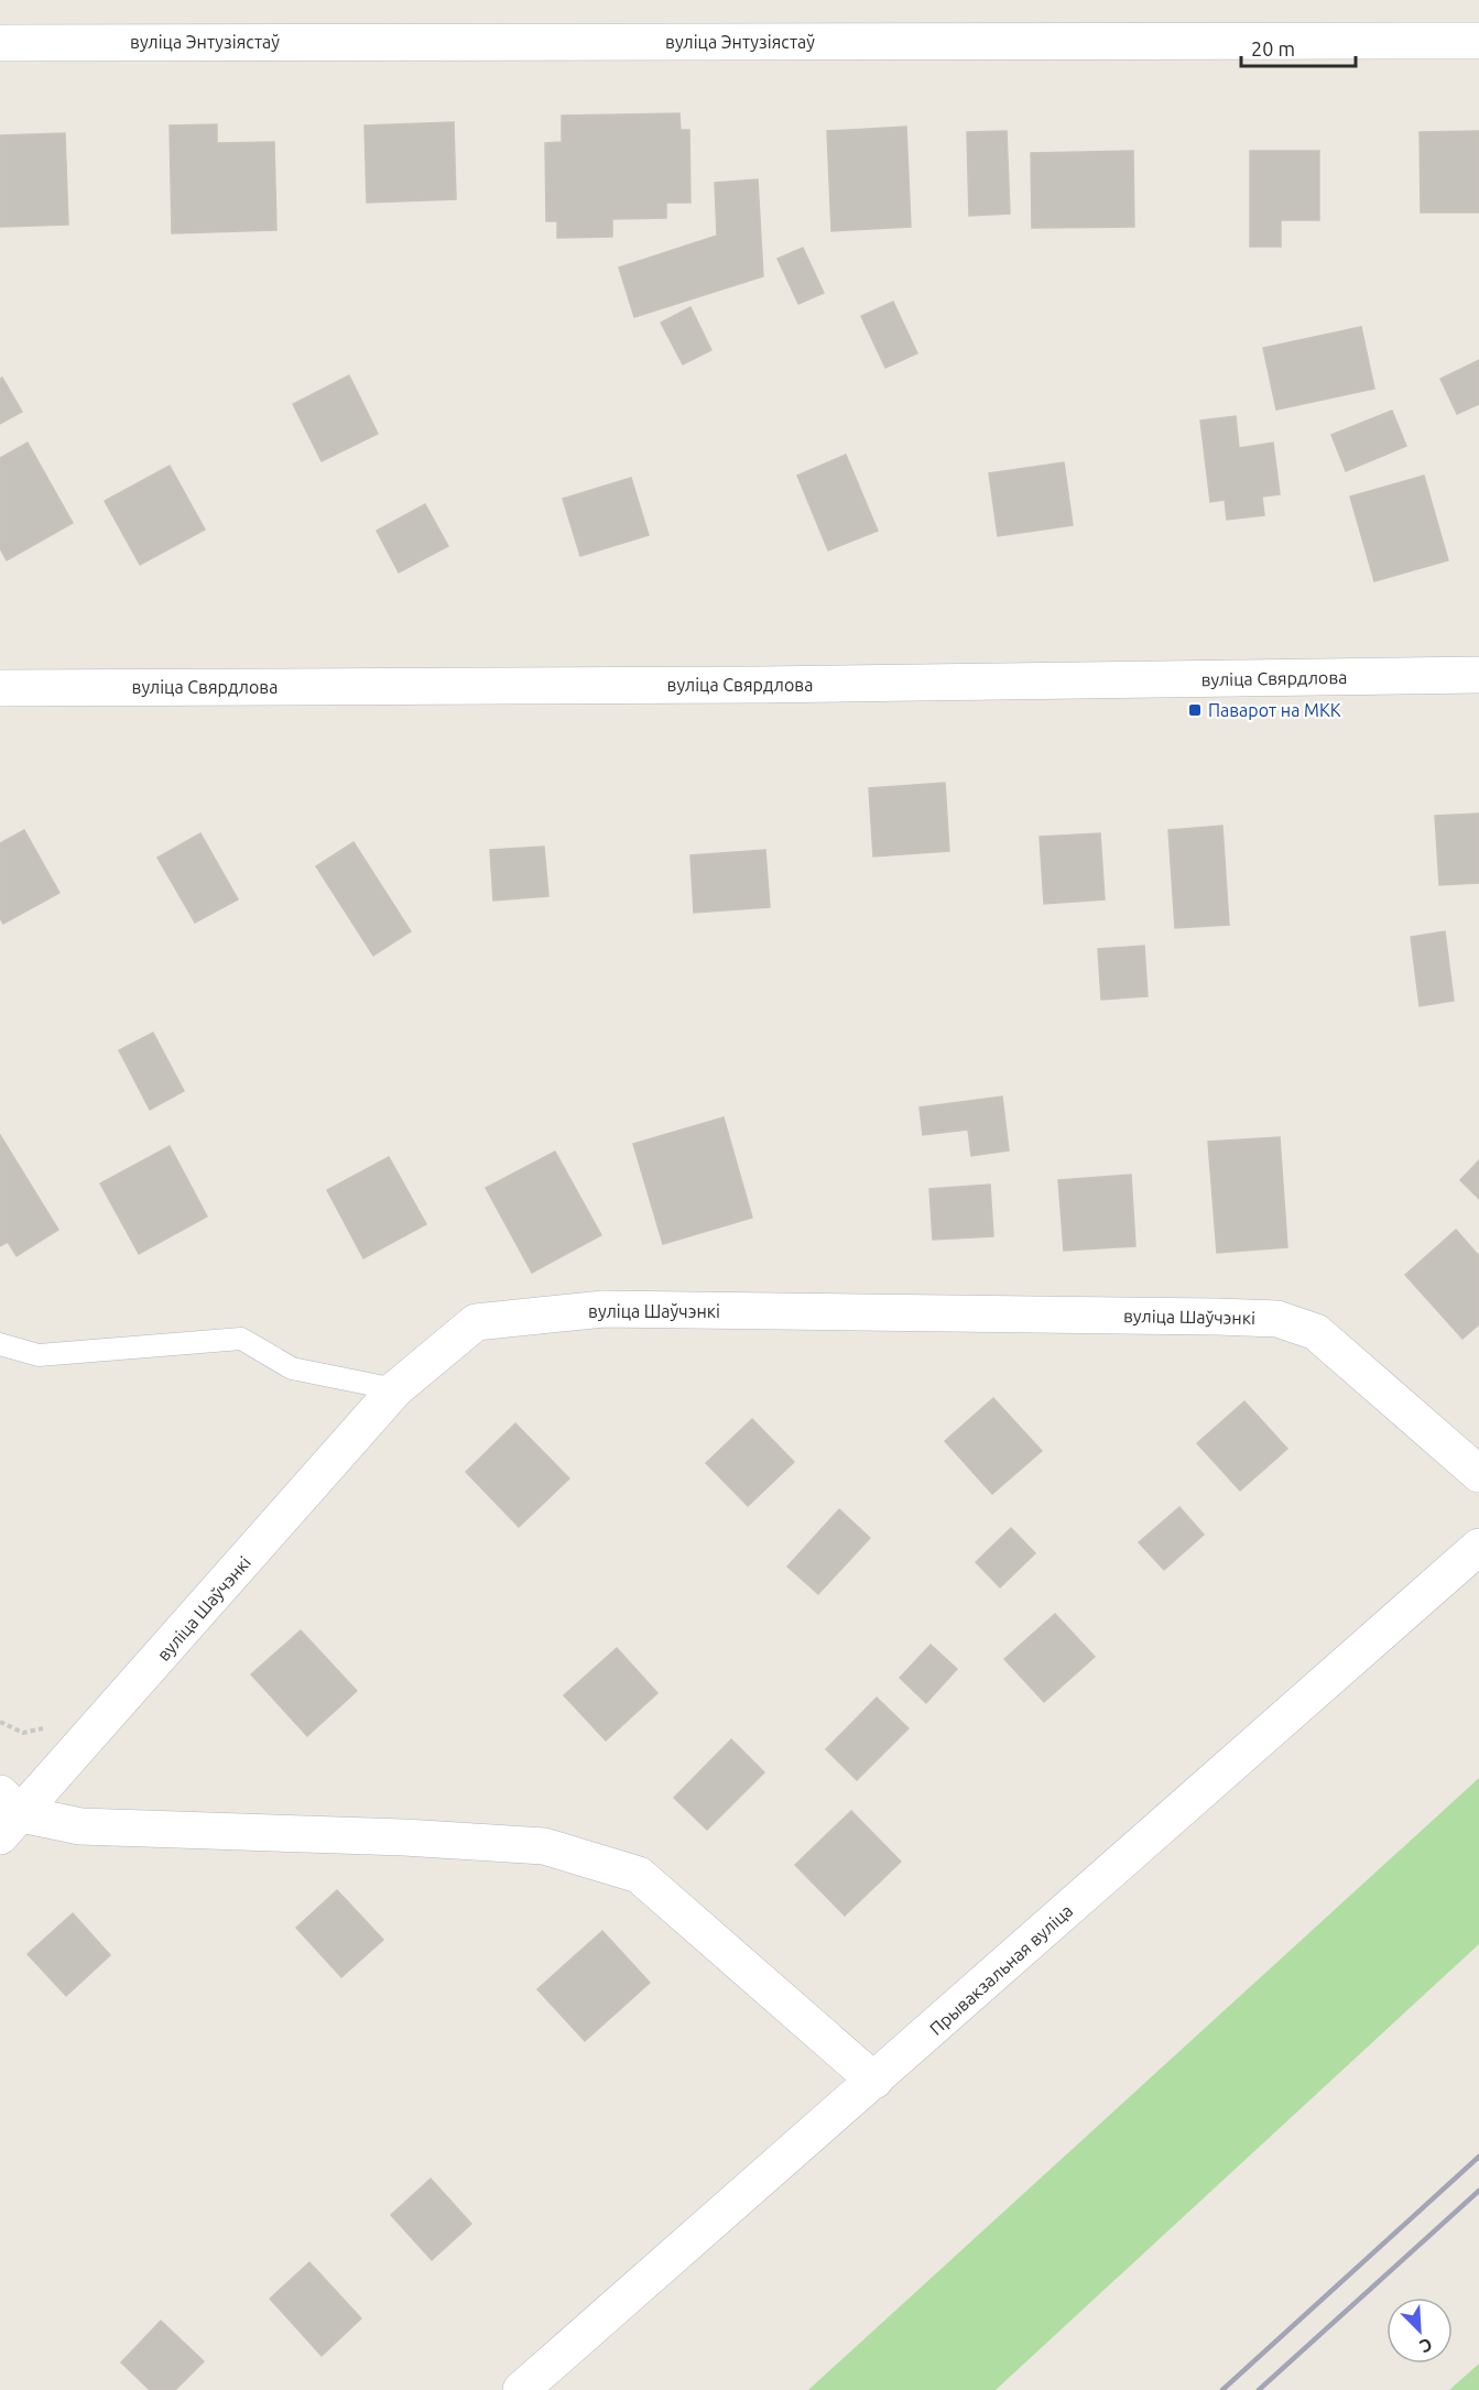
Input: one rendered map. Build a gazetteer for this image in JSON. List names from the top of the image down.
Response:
{
  "streets": {
    "street": [
      "вуліца Энтузіястаў",
      "вуліца Свярдлова",
      "вуліца Шаўчэнкі",
      "Прывакзальная вуліца"
    ]
  },
  "places": {
    "transit": ["Паварот на МКК"]
  },
  "scale_bar": "20 m",
  "north": "bottom right"
}
